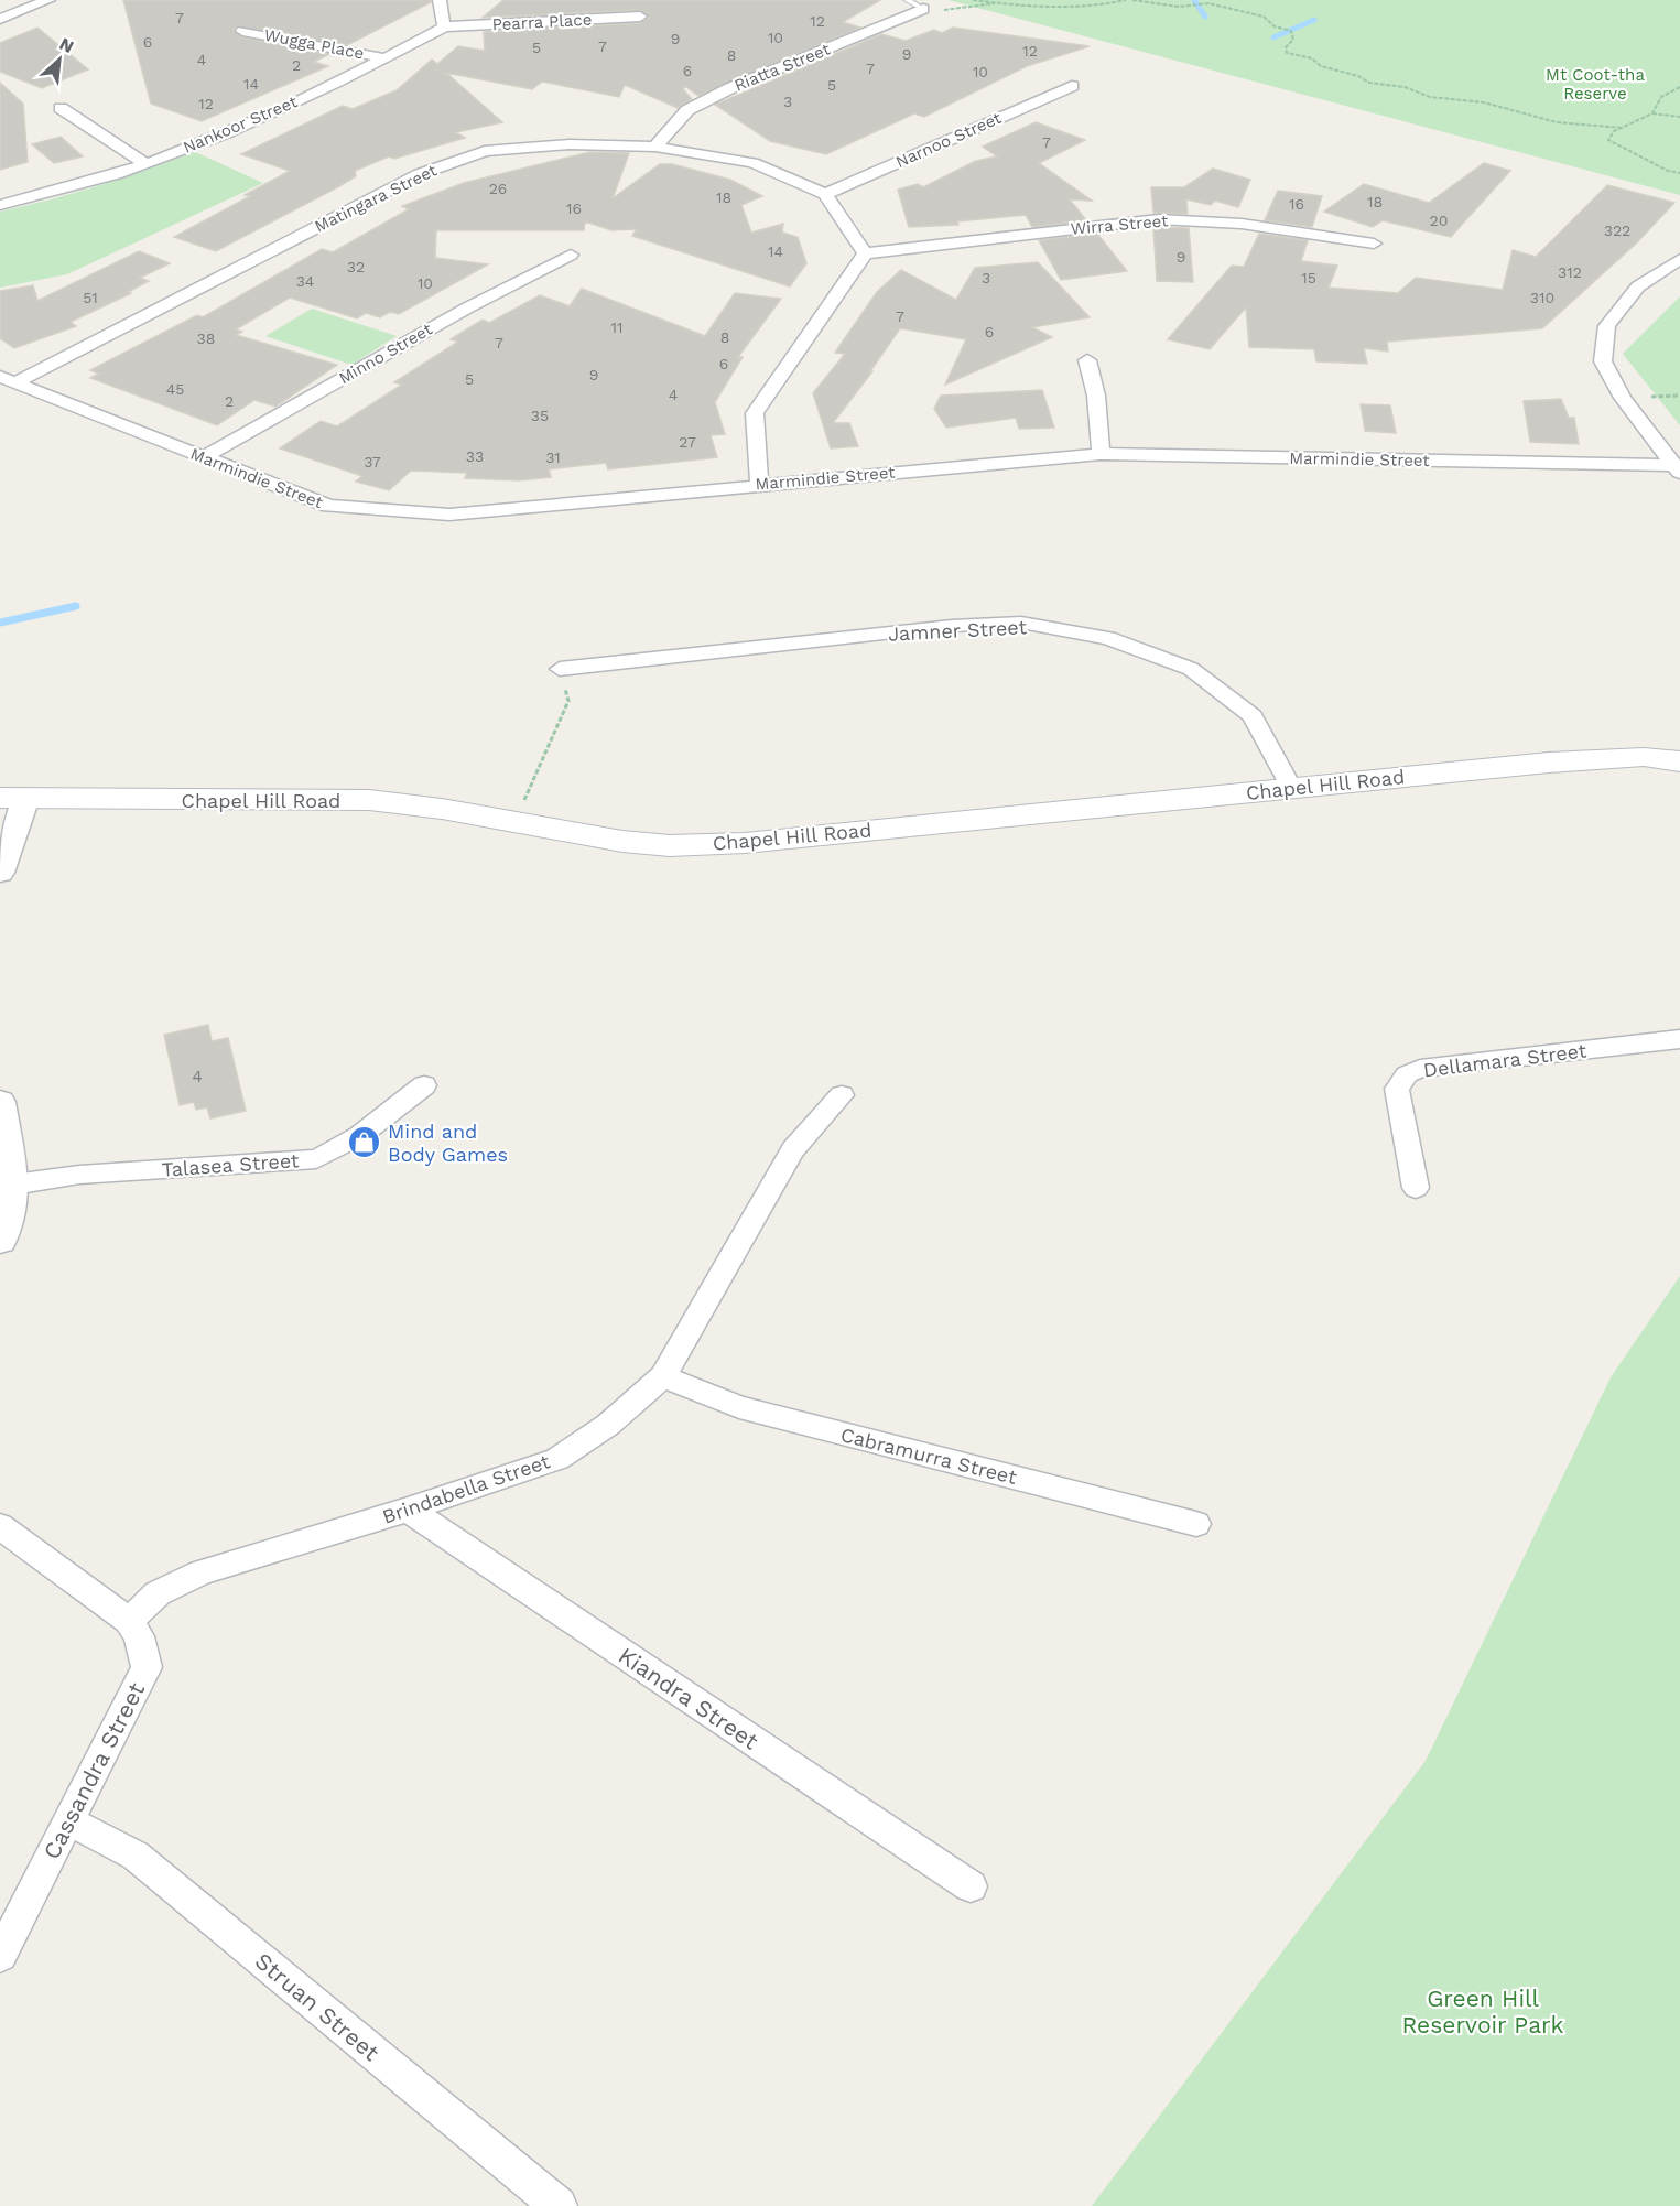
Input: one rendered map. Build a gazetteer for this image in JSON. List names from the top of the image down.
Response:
{
  "streets": {
    "main road": ["Chapel Hill Road"],
    "street": [
      "Pearra Place",
      "Wugga Place",
      "Riatta Street",
      "Nankoor Street",
      "Narnoo Street",
      "Matingara Street",
      "Wirra Street",
      "Minno Street",
      "Marmindie Street",
      "Jamner Street",
      "Dellamara Street",
      "Talasea Street",
      "Cabramurra Street",
      "Brindabella Street",
      "Kiandra Street",
      "Cassandra Street",
      "Struan Street"
    ]
  },
  "crossings": [
    ["Pearra Place", "Nankoor Street"],
    ["Wugga Place", "Nankoor Street"],
    ["Riatta Street", "Matingara Street"],
    ["Narnoo Street", "Matingara Street"],
    ["Matingara Street", "Marmindie Street"],
    ["Minno Street", "Marmindie Street"],
    ["Jamner Street", "Chapel Hill Road"],
    ["Cabramurra Street", "Brindabella Street"],
    ["Brindabella Street", "Kiandra Street"],
    ["Brindabella Street", "Cassandra Street"],
    ["Cassandra Street", "Struan Street"]
  ],
  "parks": ["Mt Coot-tha Reserve", "Green Hill Reservoir Park"],
  "places": {
    "shop": ["Mind and Body Games"]
  },
  "house_numbers": [
    "7",
    "12",
    "10",
    "9",
    "6",
    "7",
    "5",
    "12",
    "9",
    "8",
    "4",
    "2",
    "7",
    "6",
    "10",
    "14",
    "5",
    "3",
    "12",
    "7",
    "26",
    "18",
    "18",
    "16",
    "16",
    "20",
    "322",
    "14",
    "9",
    "32",
    "312",
    "3",
    "15",
    "34",
    "10",
    "51",
    "310",
    "7",
    "11",
    "6",
    "8",
    "38",
    "7",
    "6",
    "9",
    "5",
    "45",
    "4",
    "2",
    "35",
    "27",
    "33",
    "31",
    "37",
    "4"
  ],
  "north": "top right"
}
